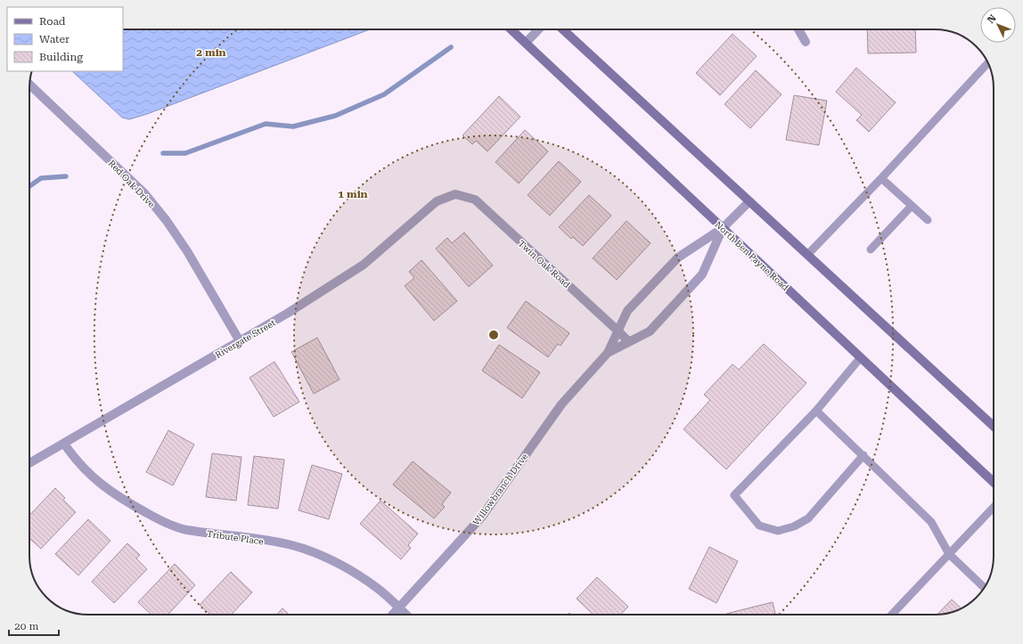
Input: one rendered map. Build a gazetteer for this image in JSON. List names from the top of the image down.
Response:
{
  "streets": {
    "street": [
      "Red Oak Drive",
      "North Ben Payne Road",
      "Twin Oak Road",
      "Rivergate Street",
      "Willowbranch Drive",
      "Tribute Place"
    ]
  },
  "crossings": [
    ["Red Oak Drive", "Rivergate Street"],
    ["North Ben Payne Road", "Willowbranch Drive"],
    ["Twin Oak Road", "Rivergate Street"],
    ["Twin Oak Road", "Willowbranch Drive"],
    ["Rivergate Street", "Tribute Place"],
    ["Willowbranch Drive", "Tribute Place"]
  ],
  "legend": ["Road", "Water", "Building"],
  "scale_bar": "20 m",
  "north": "top left",
  "rings": ["2 min", "1 min"]
}
